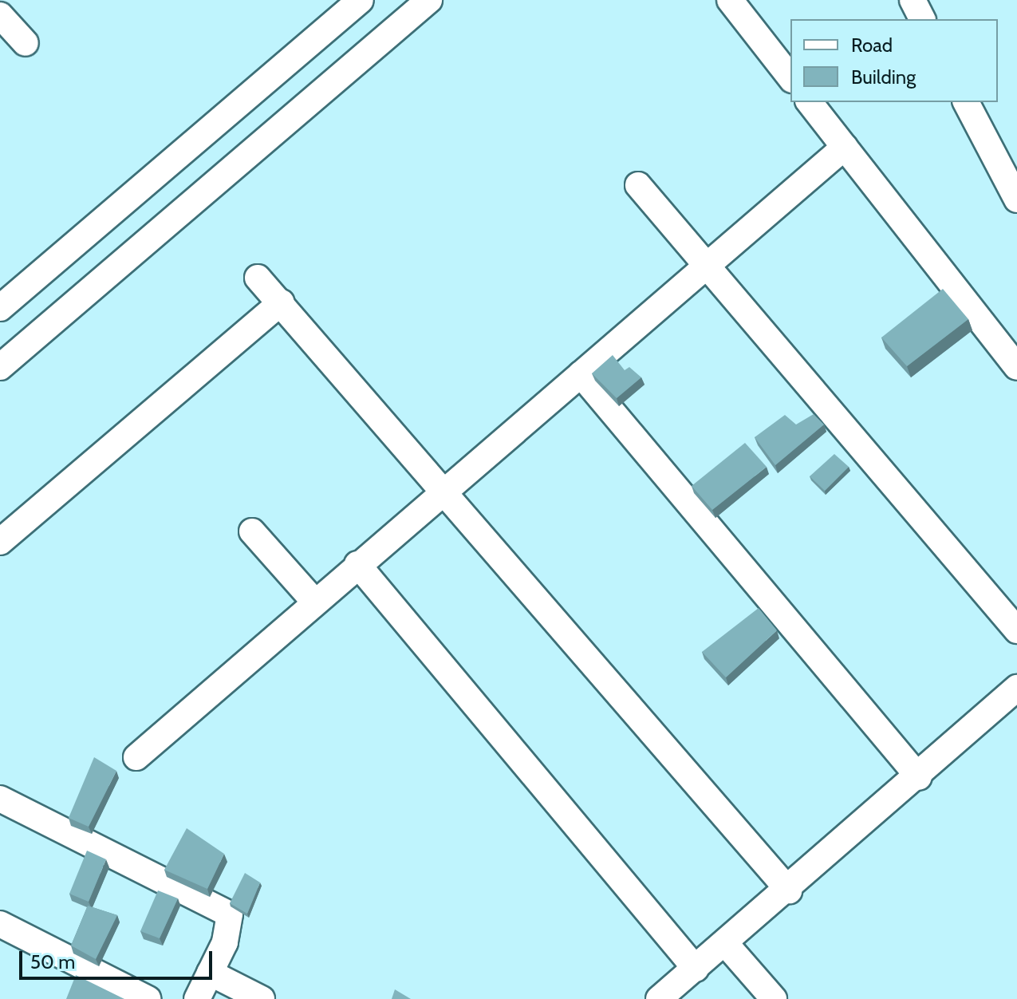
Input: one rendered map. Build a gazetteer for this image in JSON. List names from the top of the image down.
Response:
{
  "legend": ["Road", "Building"],
  "scale_bar": "50 m"
}
